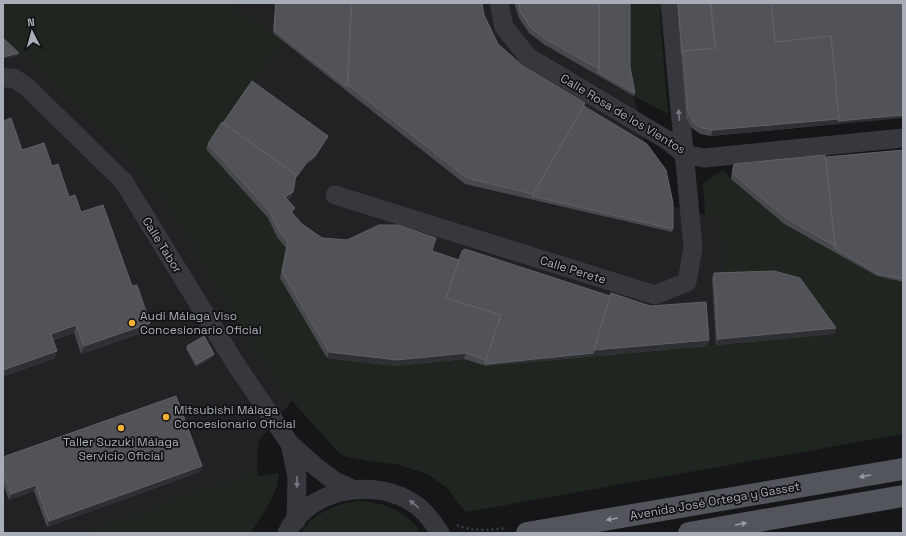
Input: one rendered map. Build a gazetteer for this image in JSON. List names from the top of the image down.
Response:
{
  "streets": {
    "main road": ["Avenida José Ortega y Gasset"],
    "street": ["Calle Rosa de los Vientos", "Calle Tabor", "Calle Perete"]
  },
  "crossings": [
    ["Calle Rosa de los Vientos", "Calle Perete"]
  ],
  "places": ["Audi Málaga Viso Concesionario Oficial", "Mitsubishi Málaga Concesionario Oficial", "Taller Suzuki Málaga Servicio Oficial"],
  "north": "top"
}
